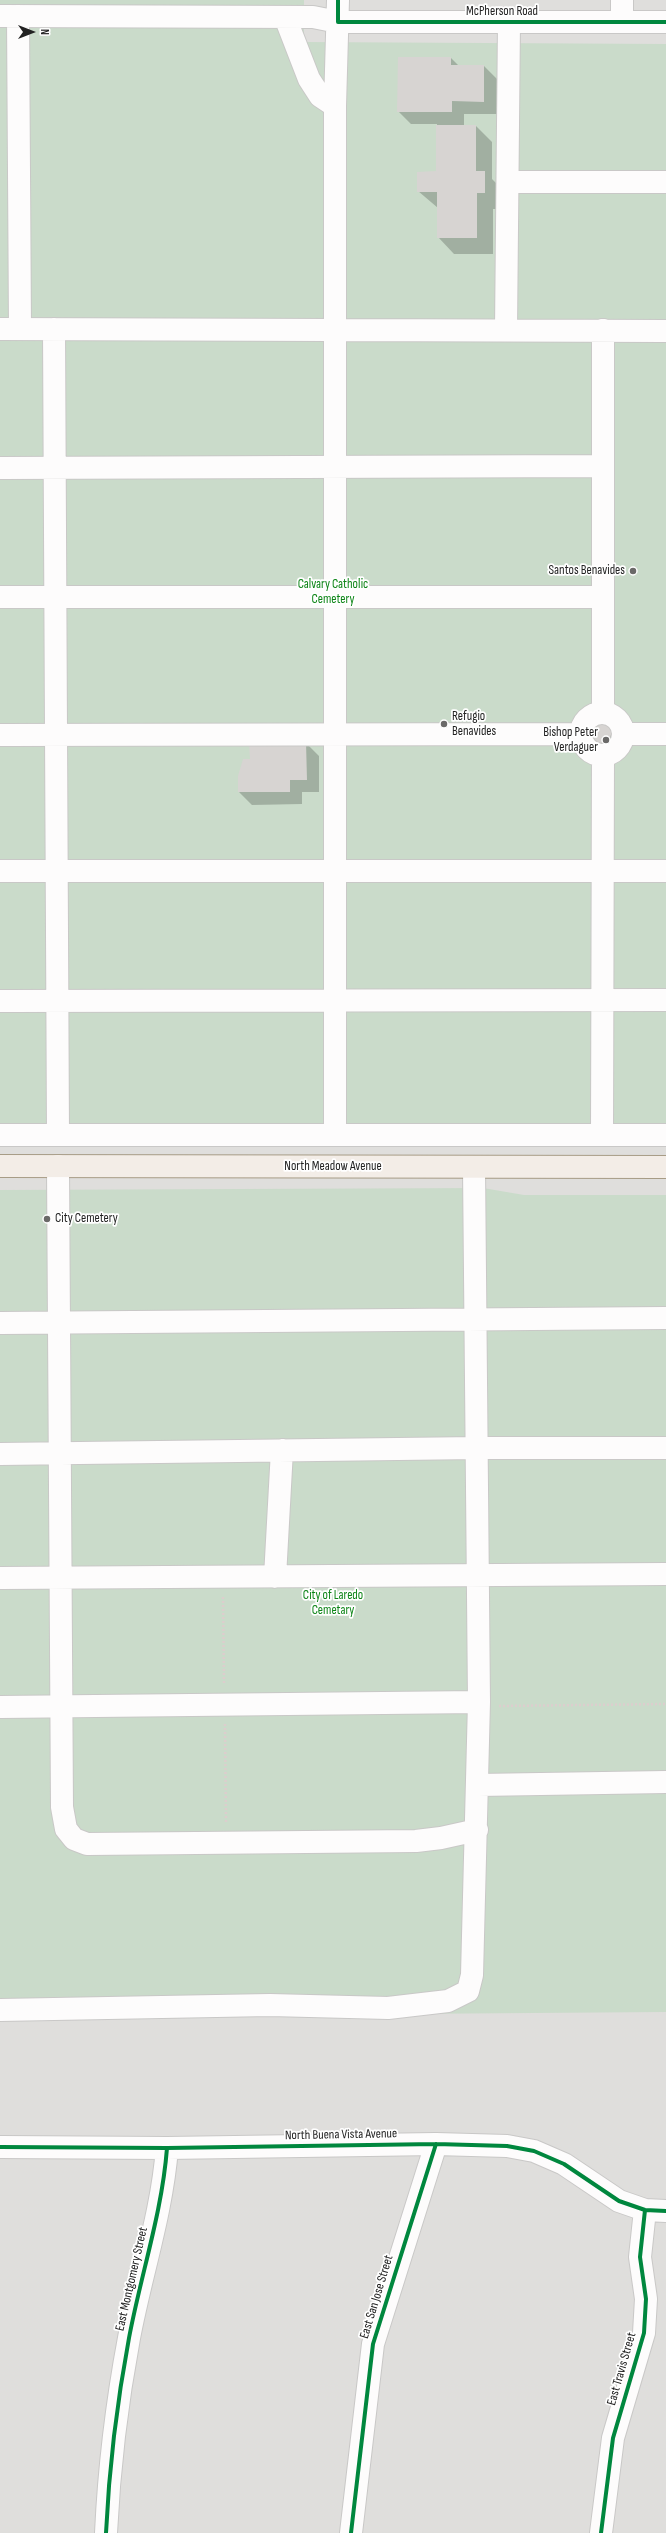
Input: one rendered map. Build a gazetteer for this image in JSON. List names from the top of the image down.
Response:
{
  "streets": {
    "main road": ["North Meadow Avenue"],
    "street": [
      "McPherson Road",
      "North Buena Vista Avenue",
      "East Montgomery Street",
      "East San Jose Street",
      "East Travis Street"
    ]
  },
  "crossings": [
    ["North Buena Vista Avenue", "East Montgomery Street"],
    ["North Buena Vista Avenue", "East San Jose Street"],
    ["North Buena Vista Avenue", "East Travis Street"]
  ],
  "parks": ["Calvary Catholic Cemetery", "City of Laredo Cemetary"],
  "places": [
    "Santos Benavides",
    "Refugio Benavides",
    "Bishop Peter Verdaguer",
    "City Cemetery"
  ],
  "north": "right"
}
